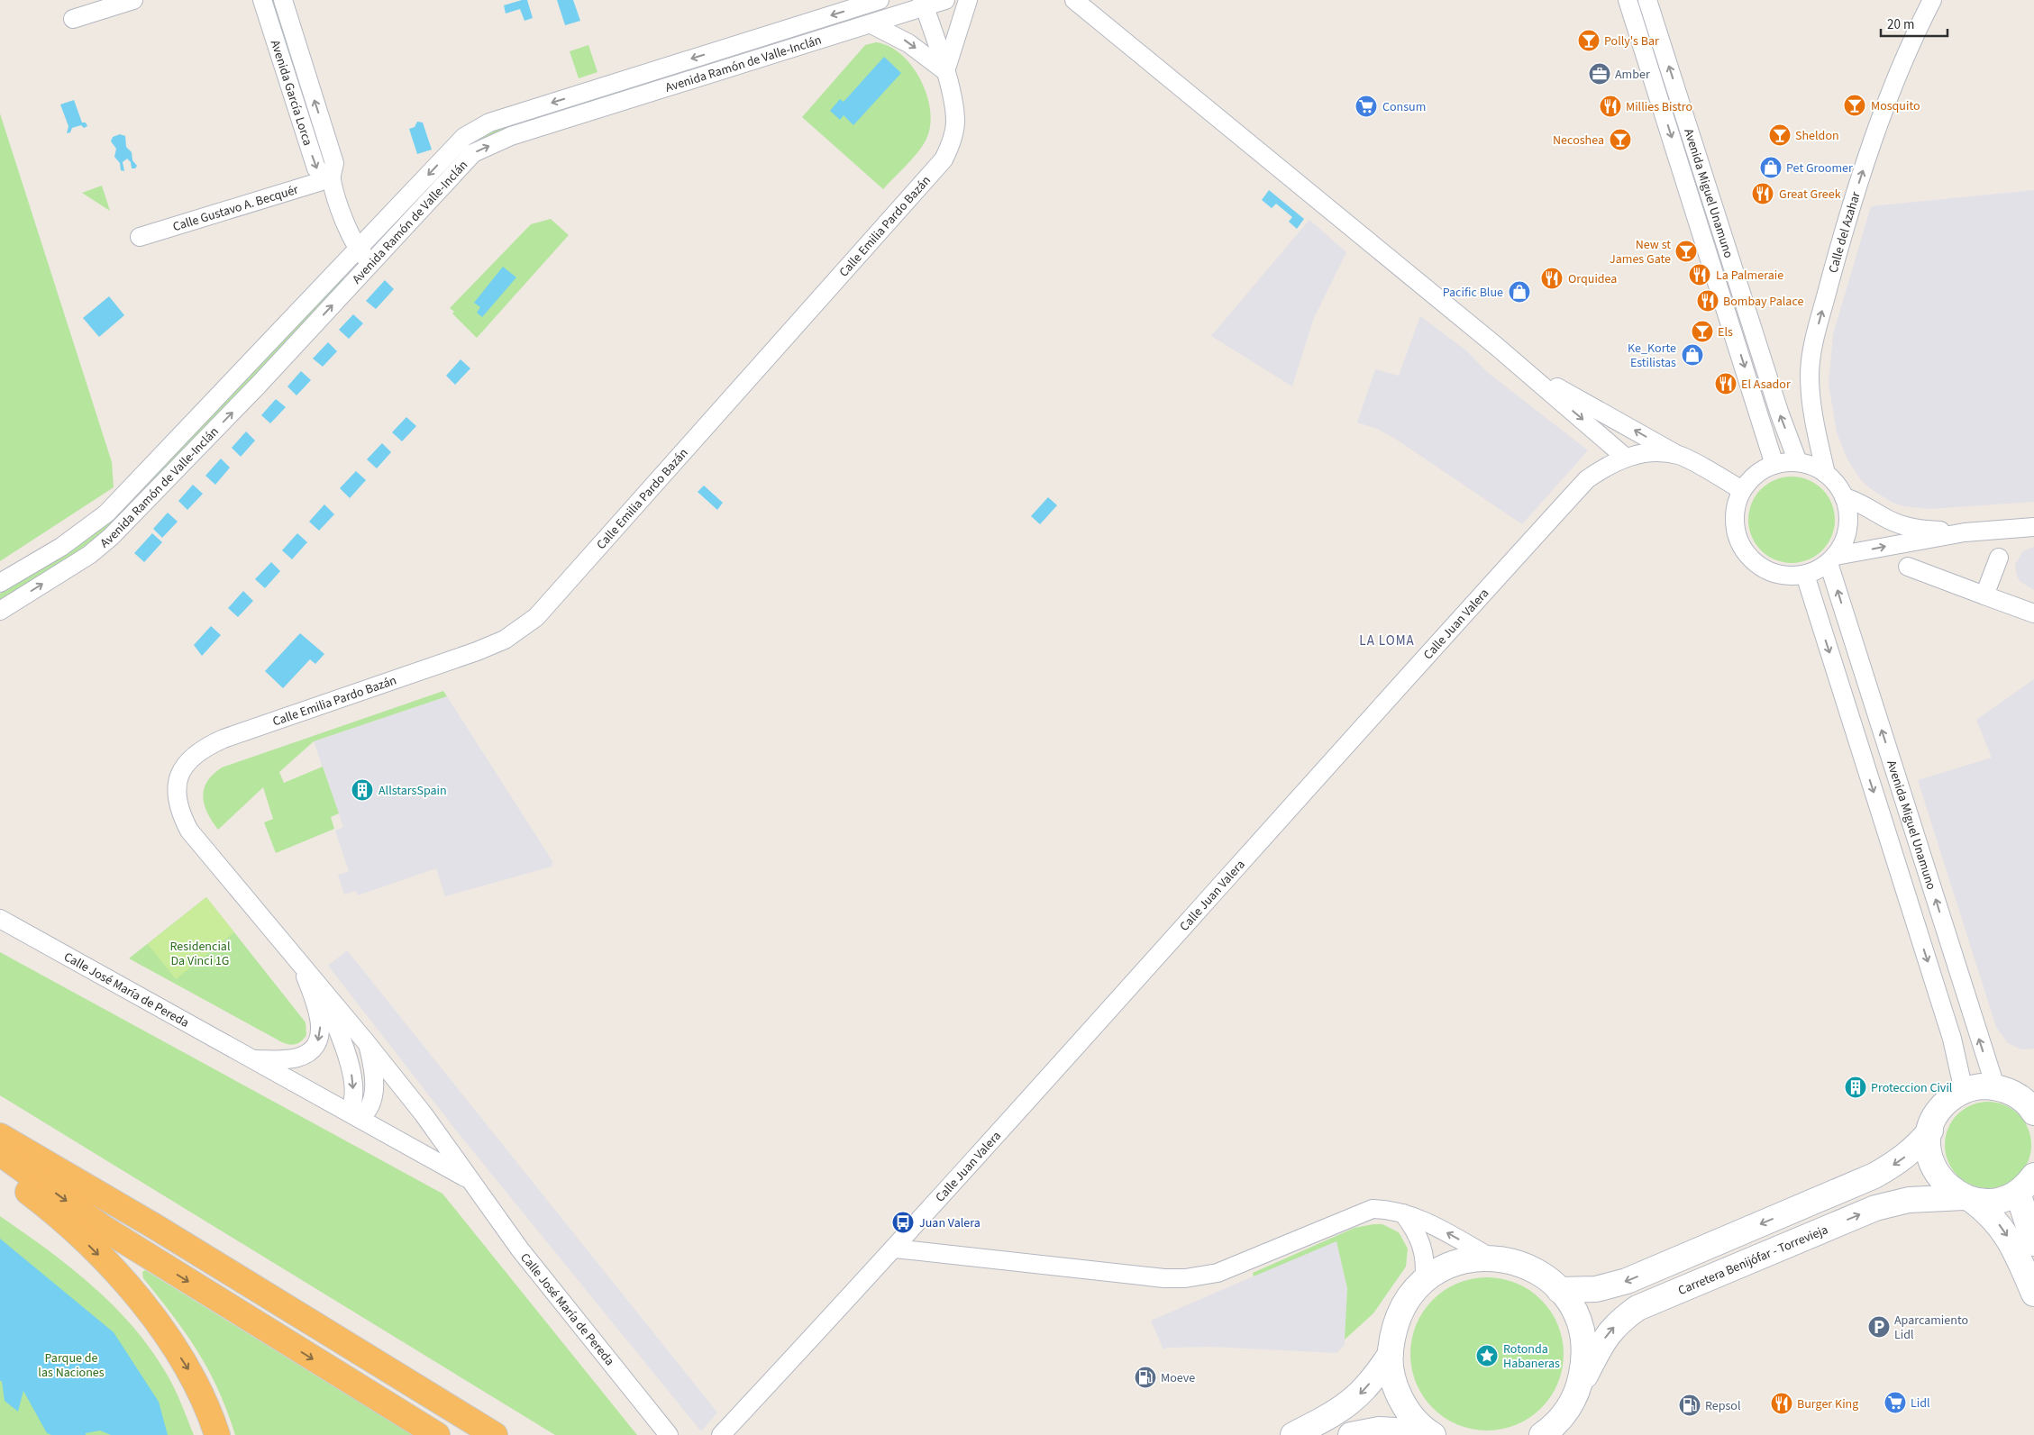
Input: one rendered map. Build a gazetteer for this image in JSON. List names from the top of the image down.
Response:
{
  "streets": {
    "main road": ["Carretera Benijófar - Torrevieja"],
    "street": [
      "Avenida Ramón de Valle-Inclán",
      "Avenida García Lorca",
      "Avenida Miguel Unamuno",
      "Calle Gustavo A. Becquér",
      "Calle Emilia Pardo Bazán",
      "Calle del Azahar",
      "Calle Juan Valera",
      "Calle José María de Pereda"
    ]
  },
  "crossings": [
    ["Avenida Ramón de Valle-Inclán", "Avenida García Lorca"],
    ["Avenida Ramón de Valle-Inclán", "Calle Emilia Pardo Bazán"],
    ["Avenida García Lorca", "Calle Gustavo A. Becquér"],
    ["Avenida Miguel Unamuno", "Calle del Azahar"],
    ["Avenida Miguel Unamuno", "Calle Juan Valera"],
    ["Calle Emilia Pardo Bazán", "Calle José María de Pereda"],
    ["Calle del Azahar", "Calle Juan Valera"]
  ],
  "one_way": ["Calle del Azahar"],
  "districts": ["LA LOMA"],
  "parks": ["Residencial Da Vinci 1G", "Parque de las Naciones"],
  "places": {
    "bar": [
      "Polly's Bar",
      "Mosquito",
      "Sheldon",
      "Necoshea",
      "New st James Gate",
      "Els"
    ],
    "office": ["Amber"],
    "supermarket": ["Consum", "Lidl"],
    "restaurant": [
      "Millies Bistro",
      "Great Greek",
      "La Palmeraie",
      "Orquidea",
      "Bombay Palace",
      "El Asador",
      "Burger King"
    ],
    "shop": ["Pet Groomer", "Pacific Blue", "Ke_Korte Estilistas"],
    "building": ["AllstarsSpain", "Proteccion Civil"],
    "bus stop": ["Juan Valera"],
    "parking": ["Aparcamiento Lidl"],
    "place": ["Rotonda Habaneras"],
    "fuel station": ["Moeve", "Repsol"]
  },
  "scale_bar": "20 m"
}
